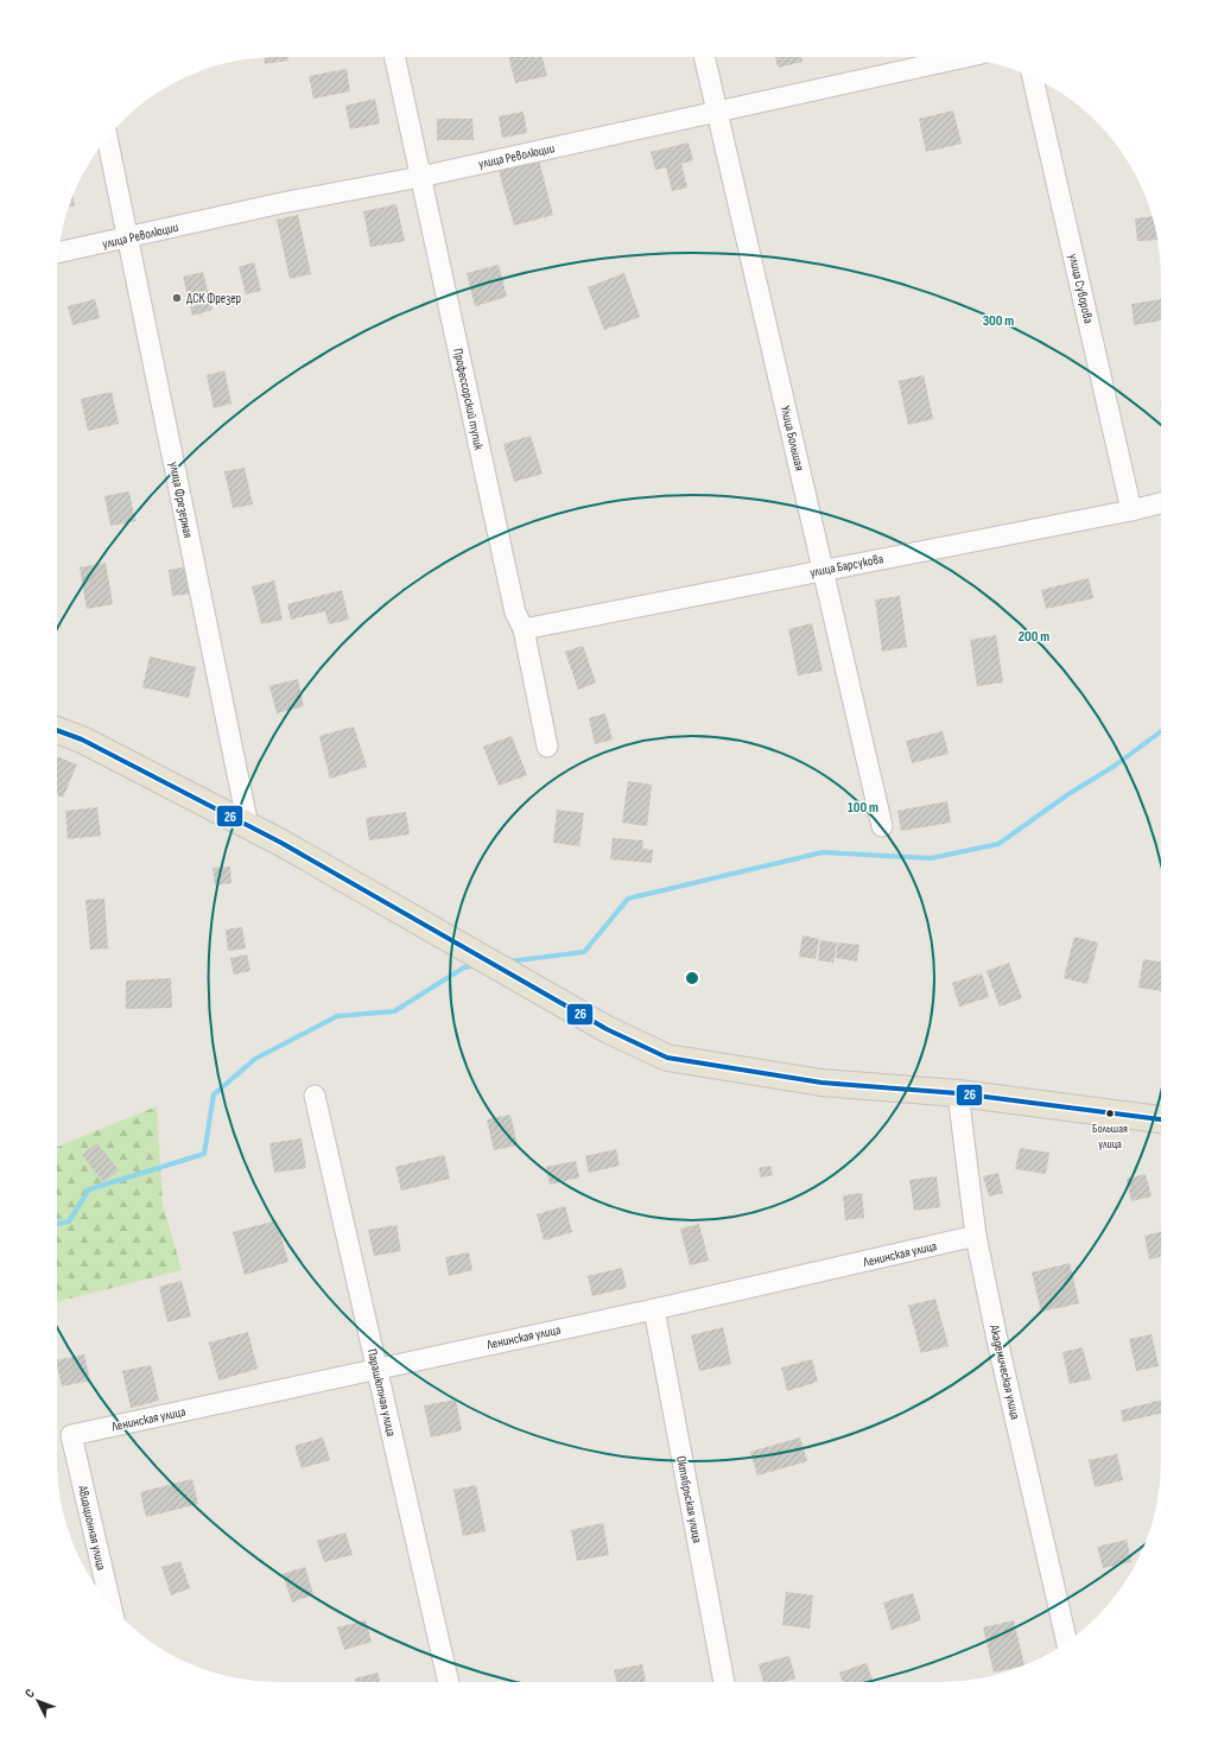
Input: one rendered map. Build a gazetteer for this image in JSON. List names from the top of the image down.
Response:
{
  "streets": {
    "street": [
      "улица Революции",
      "улица Суворова",
      "Профессорский тупик",
      "Улица Большая",
      "улица Фрезерная",
      "улица Барсукова",
      "Ленинская улица",
      "Академическая улица",
      "Парашютная улица",
      "Октябрьская улица",
      "Авиационная улица"
    ]
  },
  "crossings": [
    ["улица Революции", "Профессорский тупик"],
    ["улица Революции", "Улица Большая"],
    ["улица Революции", "улица Фрезерная"],
    ["улица Суворова", "улица Барсукова"],
    ["Профессорский тупик", "улица Барсукова"],
    ["Улица Большая", "улица Барсукова"],
    ["Ленинская улица", "Академическая улица"],
    ["Ленинская улица", "Парашютная улица"],
    ["Ленинская улица", "Октябрьская улица"],
    ["Ленинская улица", "Авиационная улица"]
  ],
  "places": ["ДСК Фрезер", "Большая улица"],
  "lines": ["transit line 26"],
  "north": "top left",
  "rings": ["300 m", "200 m", "100 m"]
}
